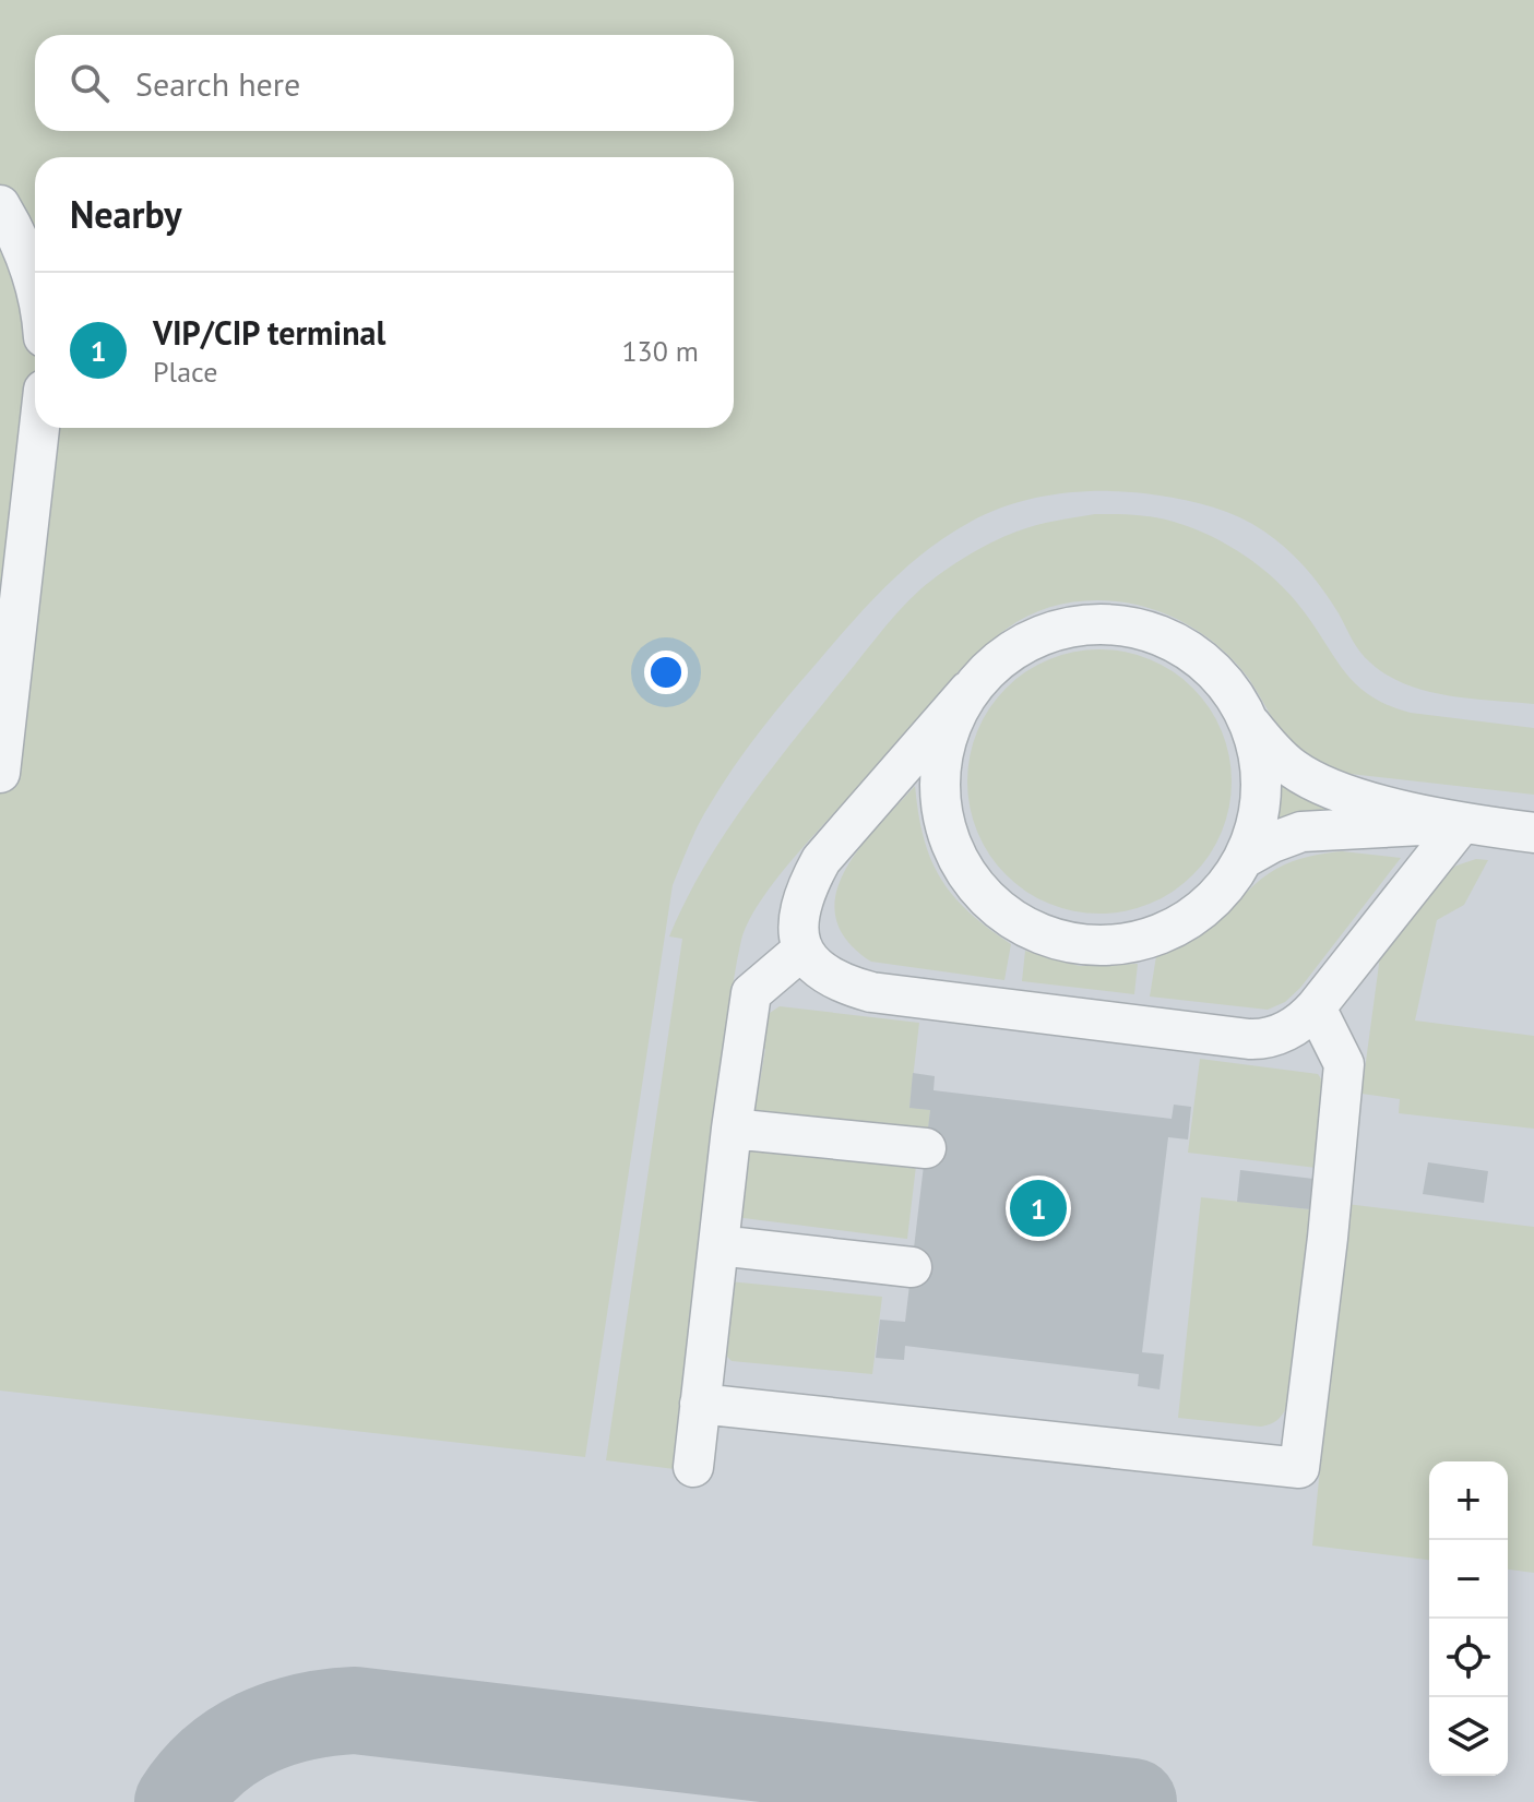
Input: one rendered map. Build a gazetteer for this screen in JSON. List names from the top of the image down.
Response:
{
  "page": {
    "search": "Search here",
    "heading": "Nearby",
    "list": [
      {
        "mark": "1",
        "name": "VIP/CIP terminal",
        "note": "Place",
        "value": "130 m"
      }
    ],
    "pins": "1",
    "map_buttons": ["+", "−"]
  }
}
